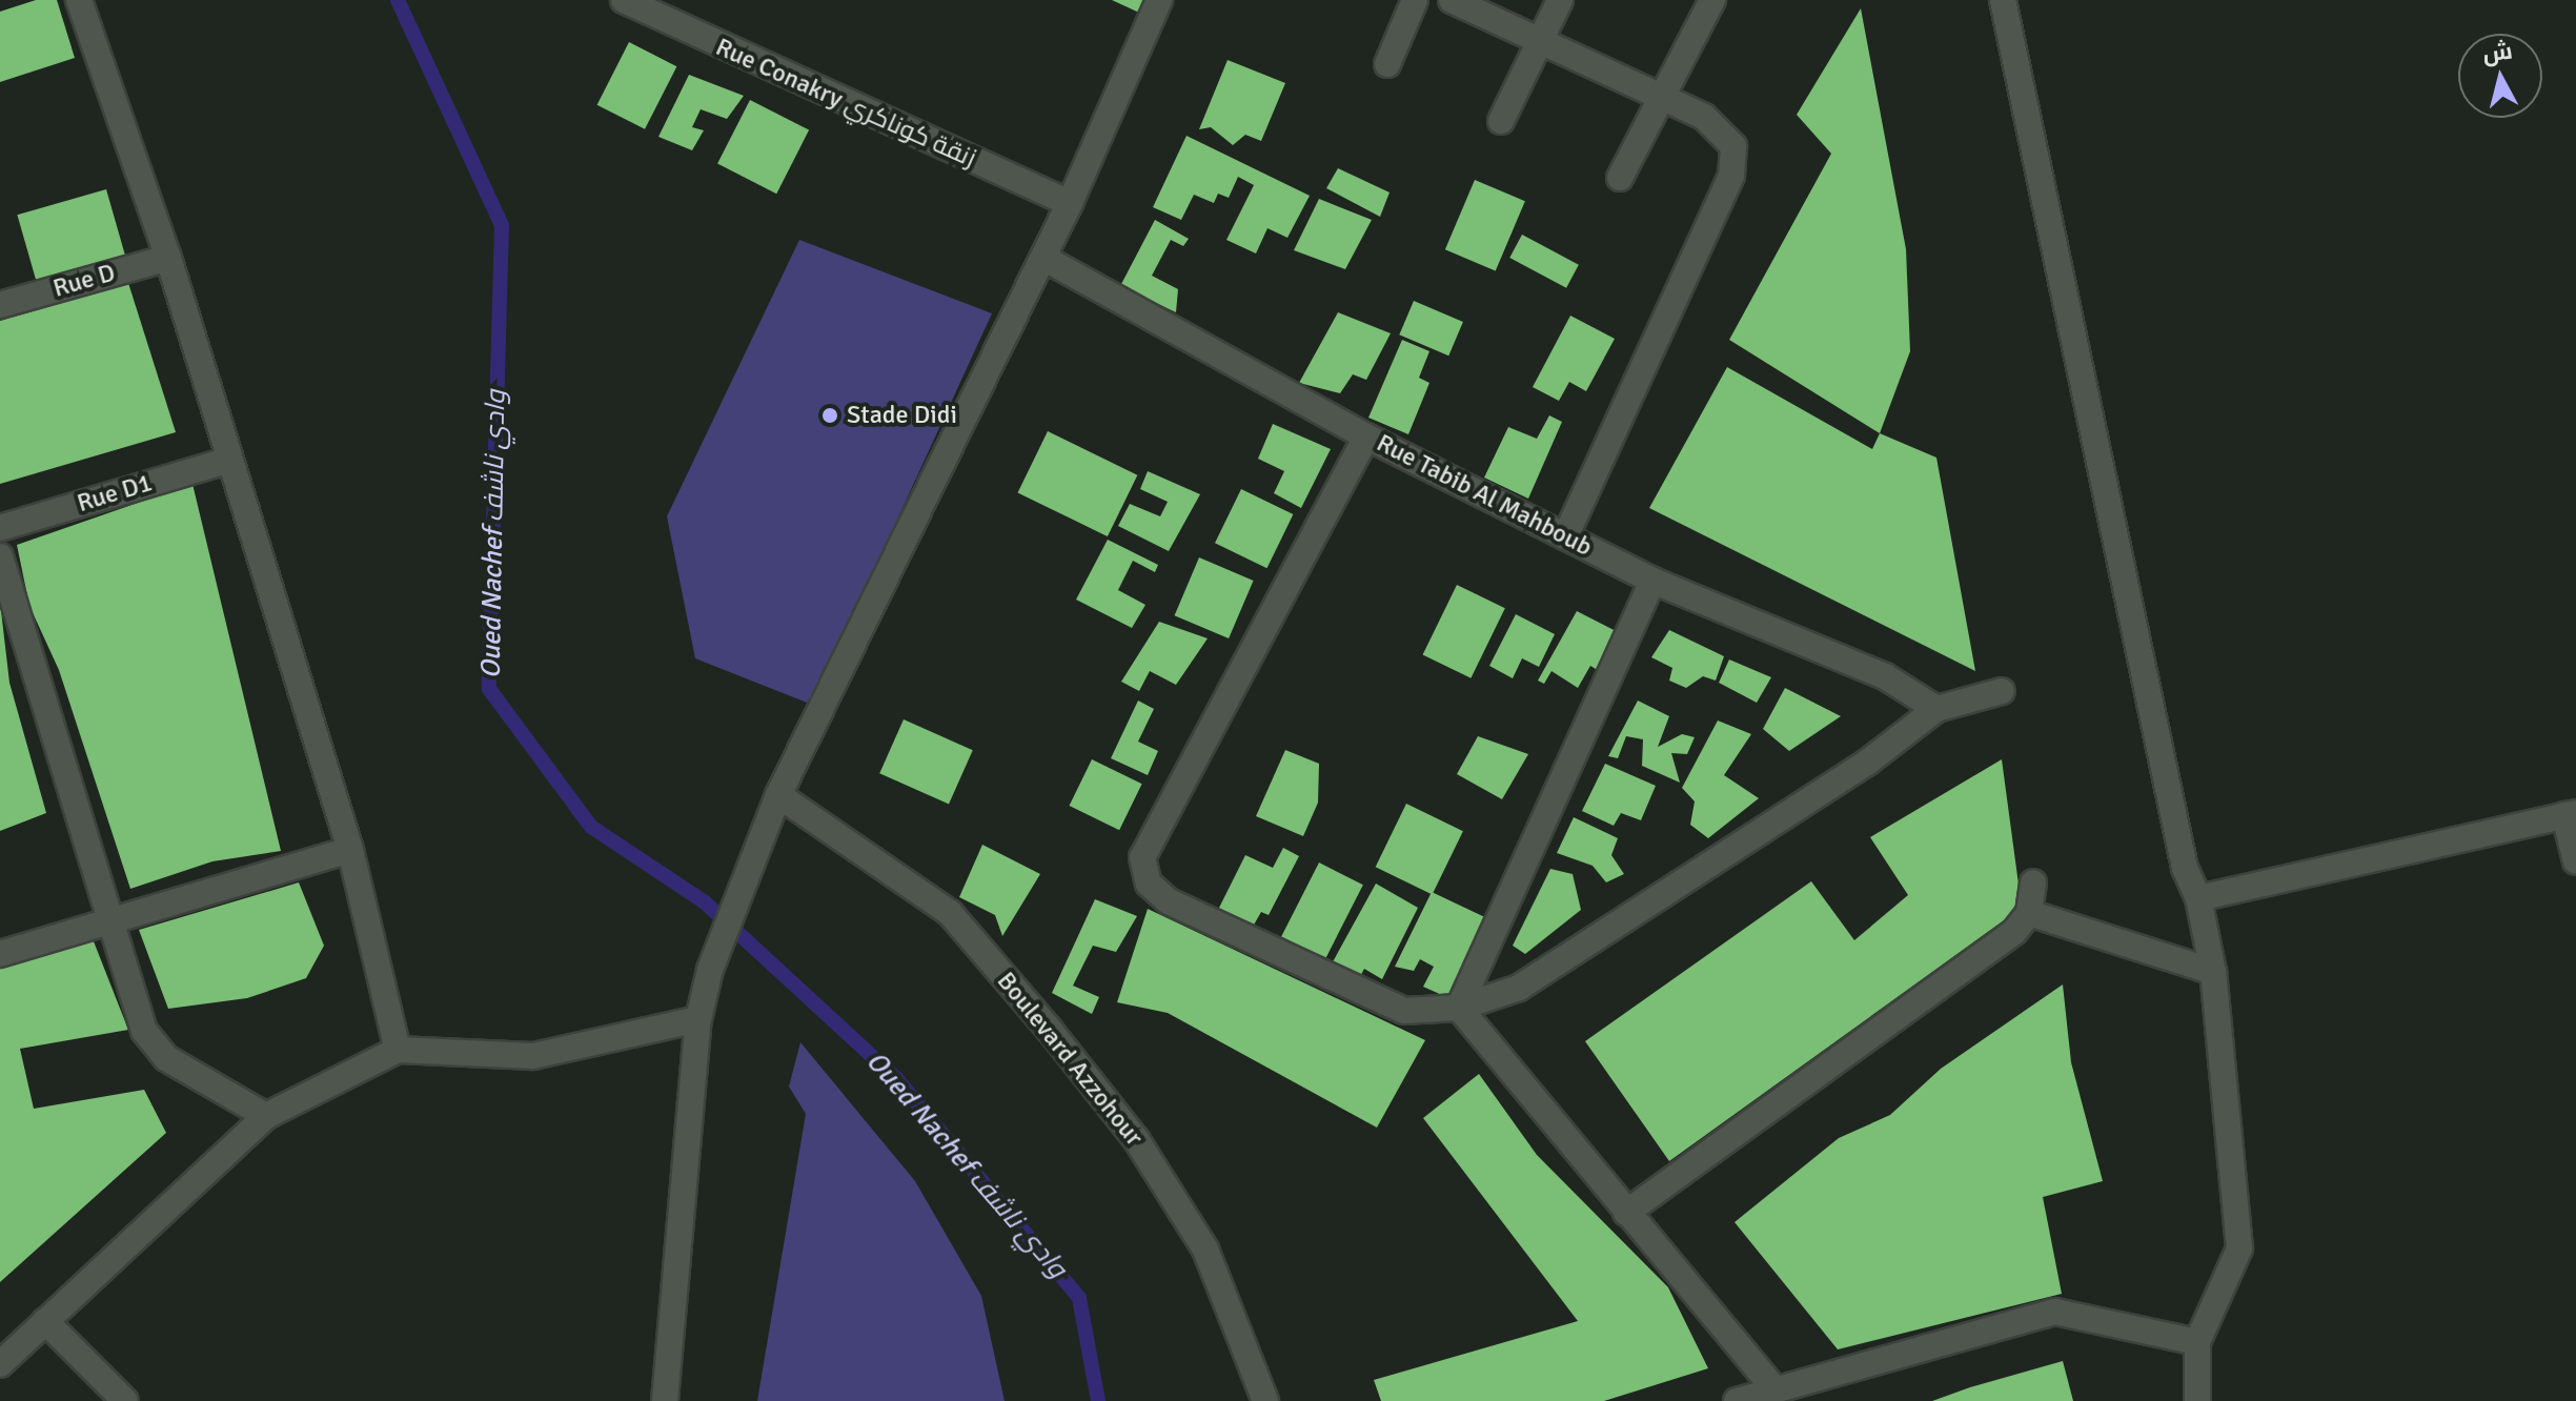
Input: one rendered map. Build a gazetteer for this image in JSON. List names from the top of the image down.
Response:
{
  "streets": {
    "street": [
      "Rue Conakry زنقة كوناكري",
      "Rue D",
      "Rue D1",
      "Rue Tabib Al Mahboub",
      "Boulevard Azzohour"
    ]
  },
  "water": ["Oued Nachef وادي ناشف"],
  "places": ["Stade Didi"],
  "north": "top"
}
